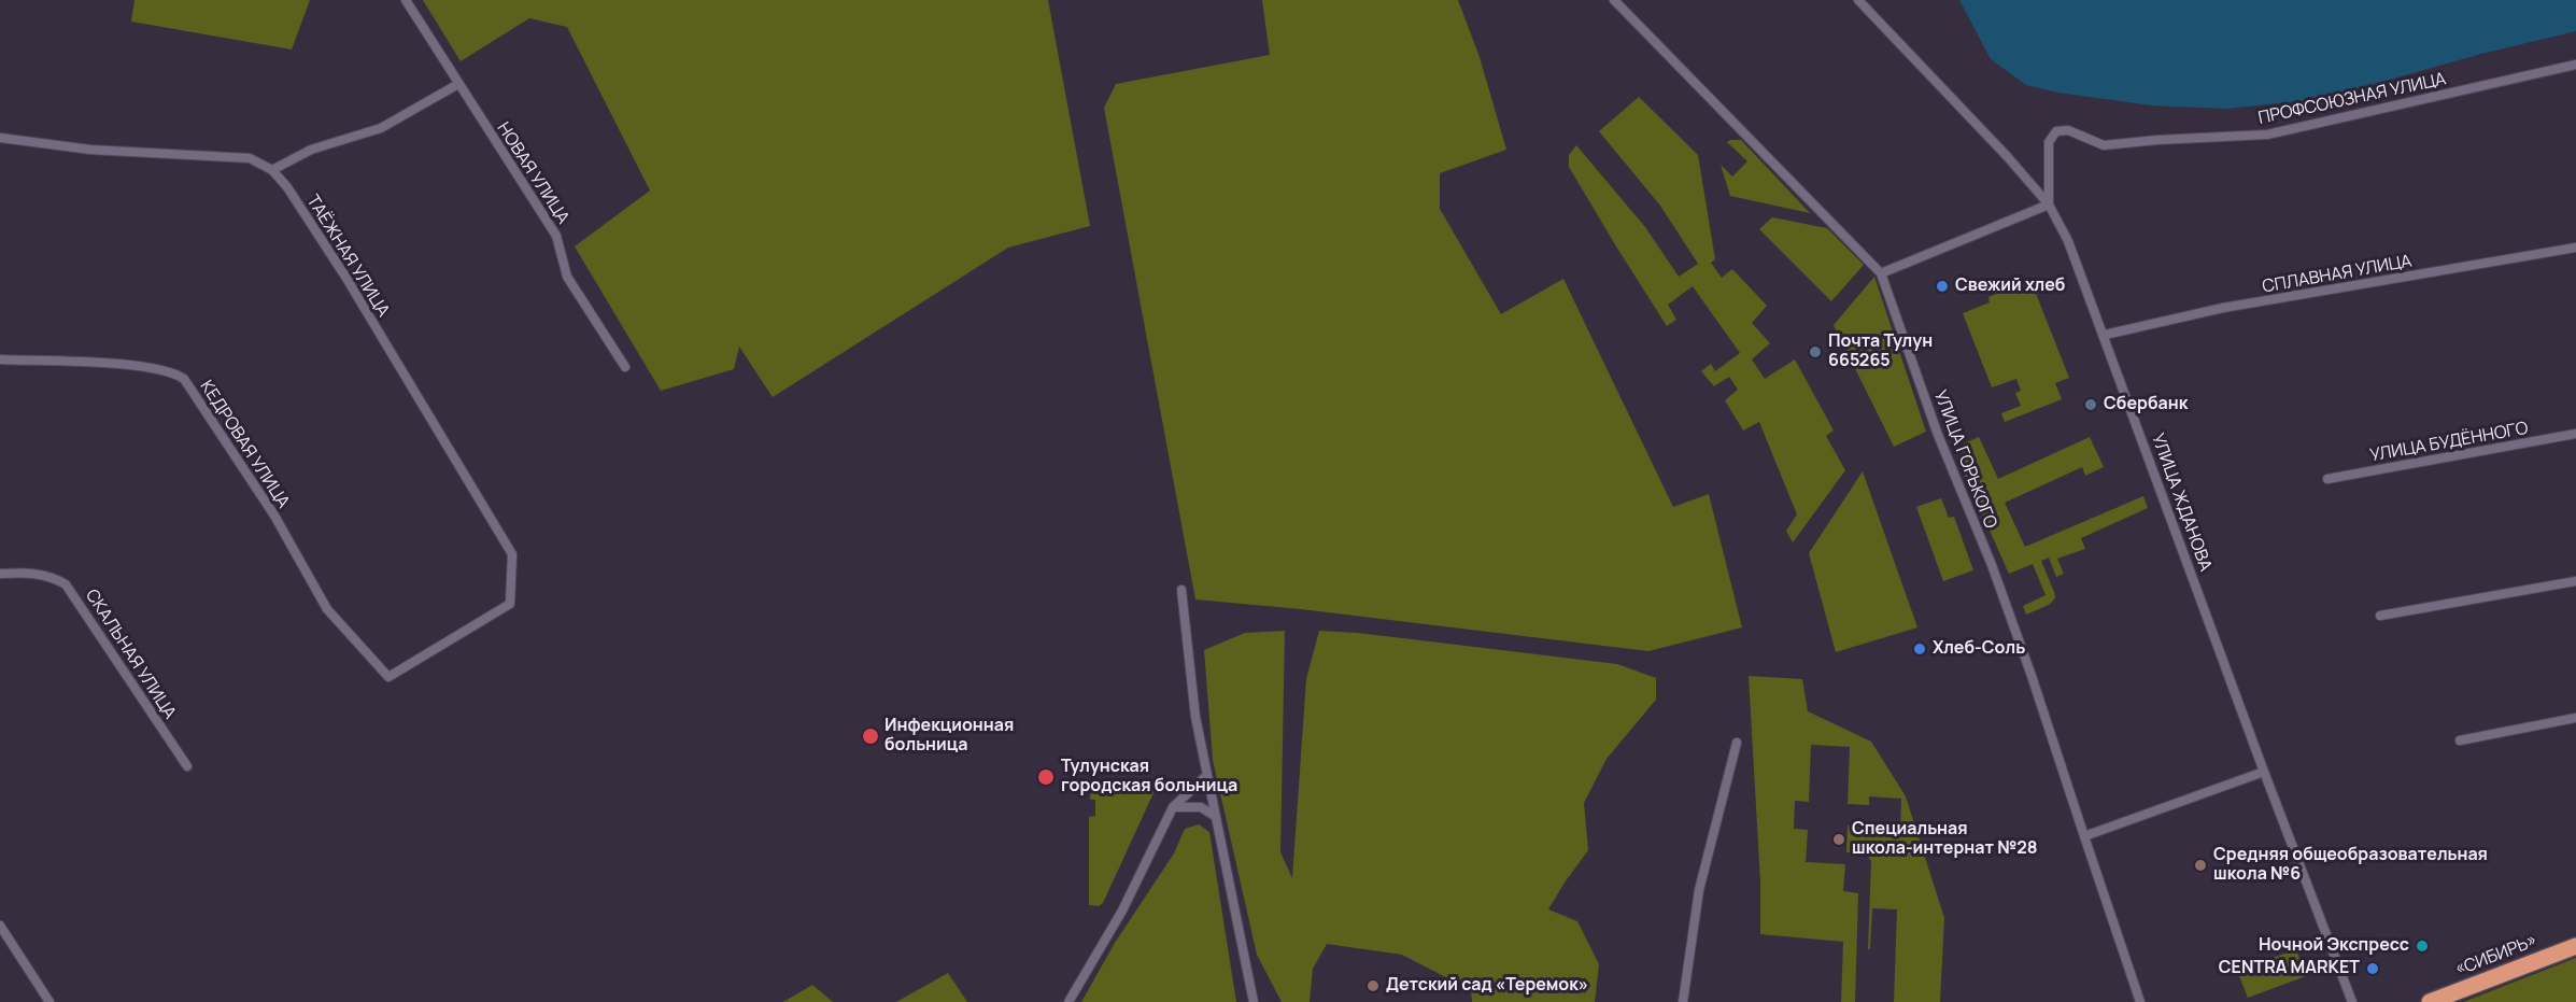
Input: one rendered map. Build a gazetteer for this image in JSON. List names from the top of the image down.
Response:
{
  "streets": {
    "highway": ["«СИБИРЬ»"],
    "street": [
      "ПРОФСОЮЗНАЯ УЛИЦА",
      "НОВАЯ УЛИЦА",
      "ТАЁЖНАЯ УЛИЦА",
      "СПЛАВНАЯ УЛИЦА",
      "УЛИЦА БУДЁННОГО",
      "КЕДРОВАЯ УЛИЦА",
      "УЛИЦА ГОРЬКОГО",
      "УЛИЦА ЖДАНОВА",
      "СКАЛЬНАЯ УЛИЦА"
    ]
  },
  "crossings": [
    ["ПРОФСОЮЗНАЯ УЛИЦА", "УЛИЦА ЖДАНОВА"],
    ["ТАЁЖНАЯ УЛИЦА", "КЕДРОВАЯ УЛИЦА"],
    ["СПЛАВНАЯ УЛИЦА", "УЛИЦА ЖДАНОВА"]
  ],
  "places": [
    "Свежий хлеб",
    "Почта Тулун 665265",
    "Сбербанк",
    "Хлеб-Соль",
    "Инфекционная больница",
    "Тулунская городская больница",
    "Специальная школа-интернат №28",
    "Средняя общеобразовательная школа №6",
    "Ночной Экспресс",
    "CENTRA MARKET",
    "Детский сад «Теремок»"
  ]
}
